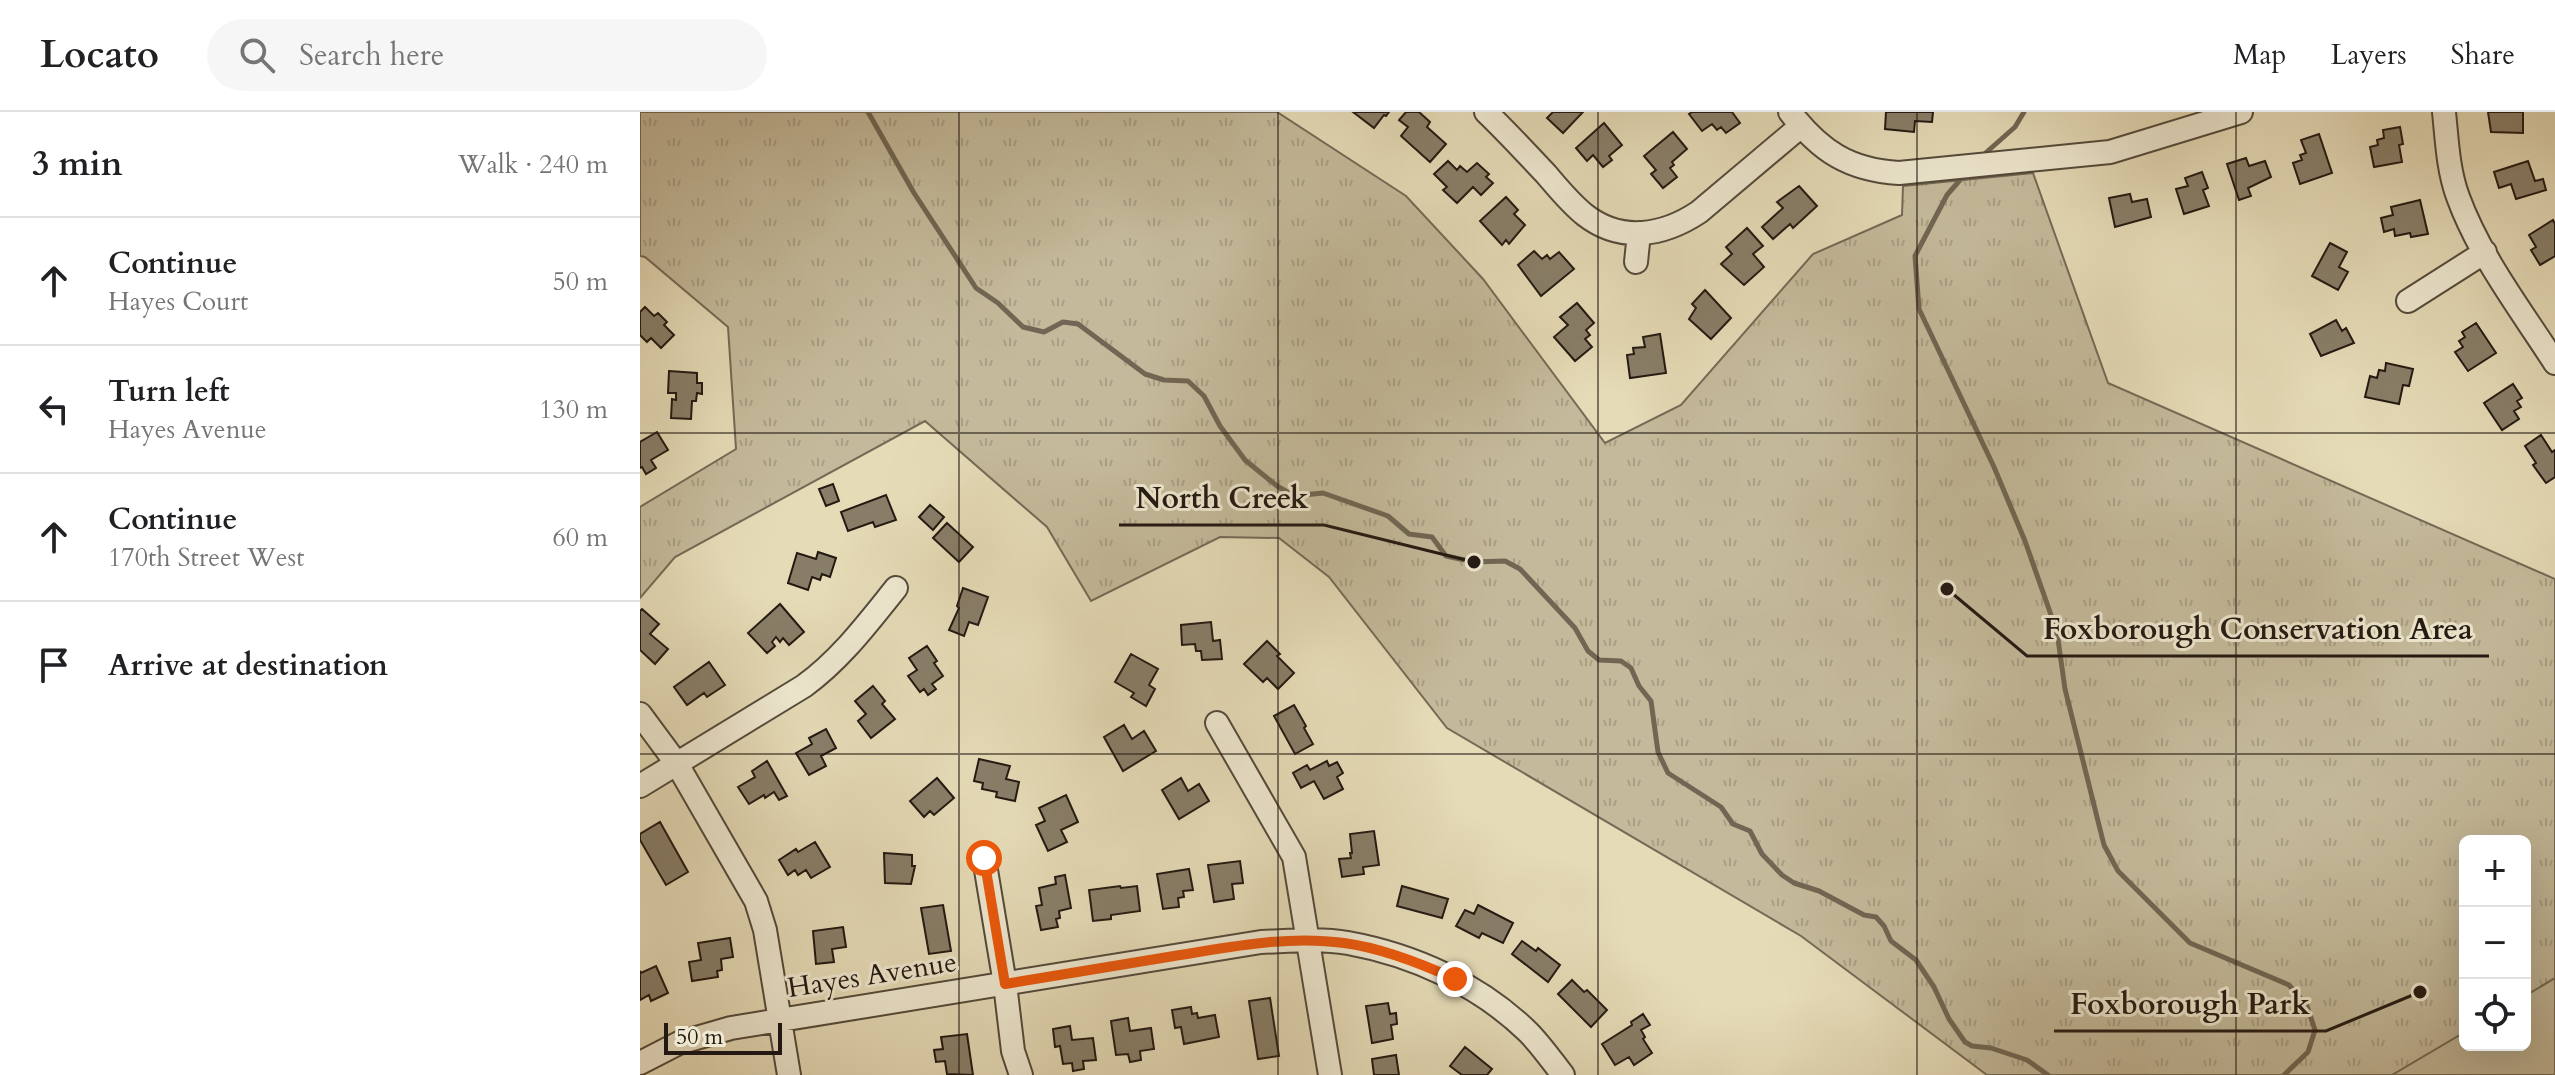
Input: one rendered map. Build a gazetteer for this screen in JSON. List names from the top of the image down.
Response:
{
  "streets": {
    "street": ["Hayes Avenue"]
  },
  "places": ["North Creek", "Foxborough Conservation Area", "Foxborough Park"],
  "scale_bar": "50 m",
  "page": {
    "header": "Locato",
    "search": "Search here",
    "nav": ["Map", "Layers", "Share"],
    "heading": ["3 min", "Walk · 240 m"],
    "list": [
      ["Continue", "Hayes Court", "50 m"],
      ["Turn left", "Hayes Avenue", "130 m"],
      ["Continue", "170th Street West", "60 m"],
      "Arrive at destination"
    ],
    "map_buttons": ["+", "−"],
    "scale": "50 m"
  }
}
